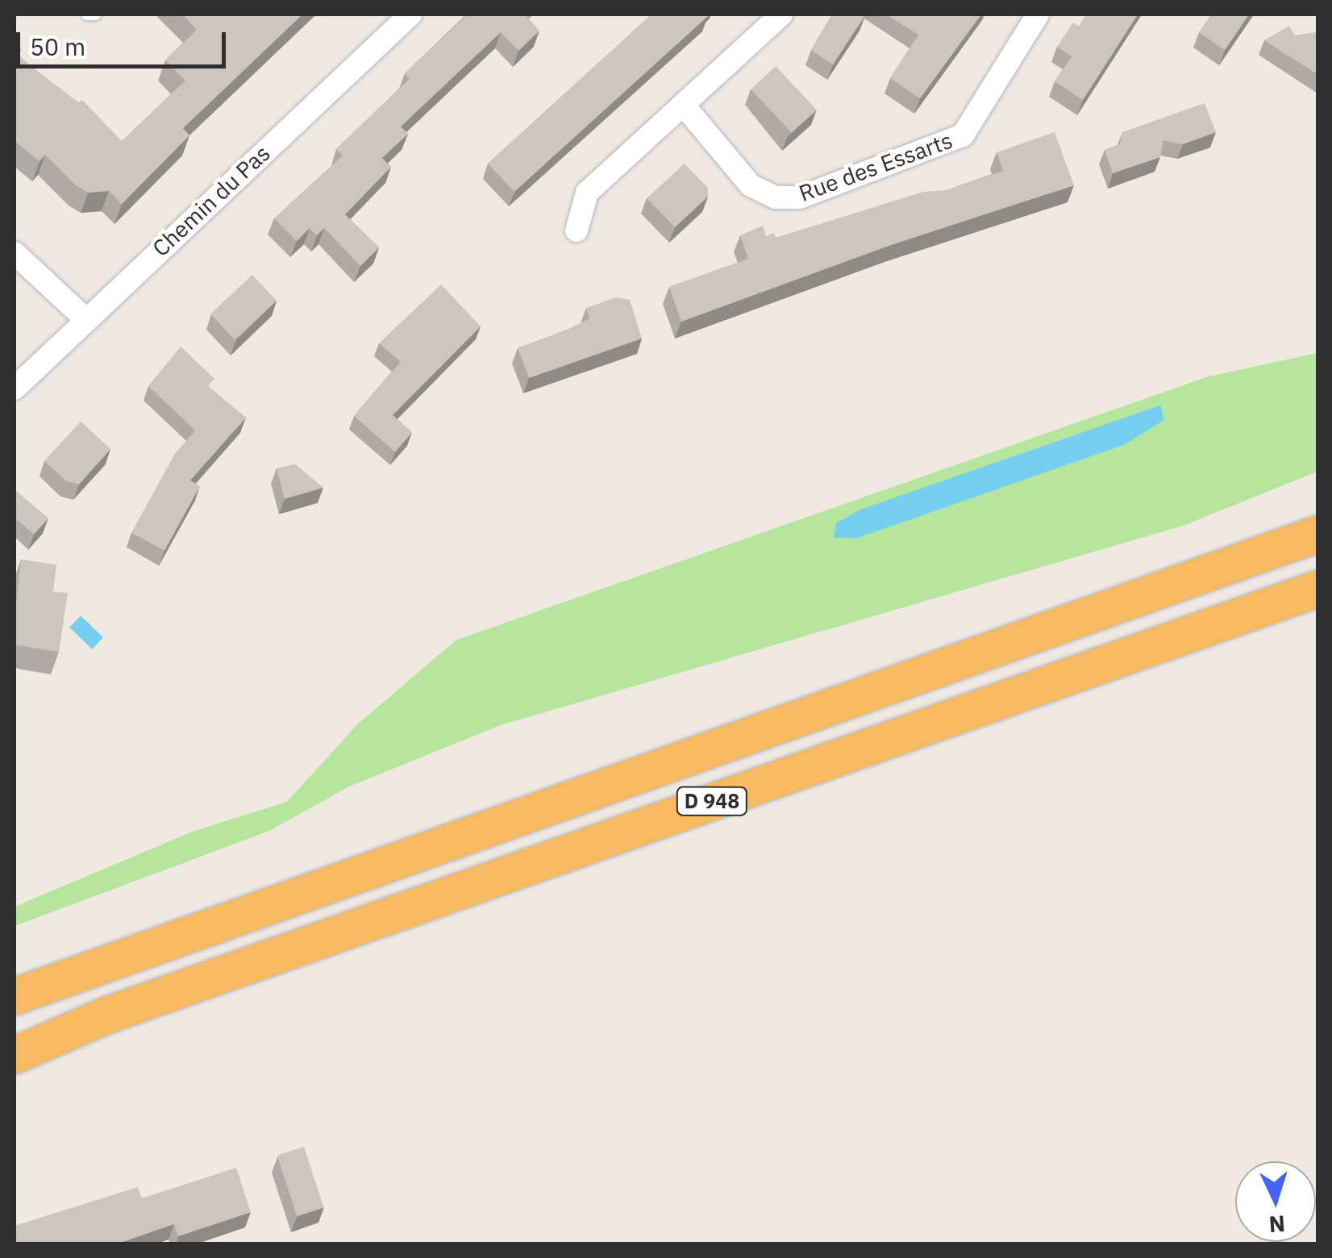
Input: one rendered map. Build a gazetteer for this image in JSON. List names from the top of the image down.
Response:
{
  "streets": {
    "highway": ["D 948"],
    "street": ["Rue des Essarts", "Chemin du Pas"]
  },
  "scale_bar": "50 m",
  "north": "bottom"
}
